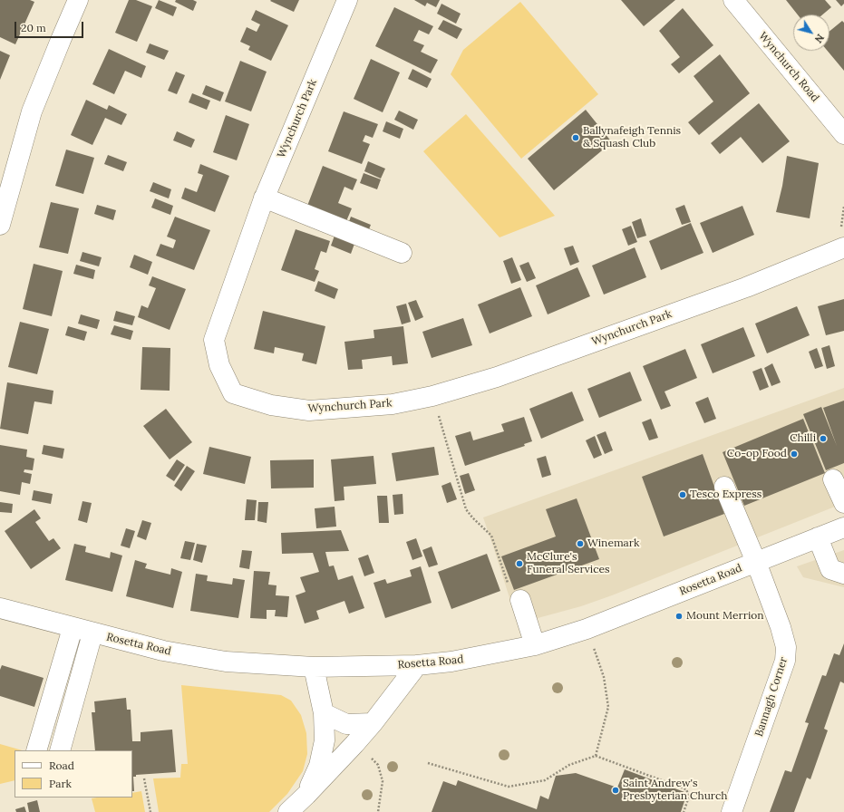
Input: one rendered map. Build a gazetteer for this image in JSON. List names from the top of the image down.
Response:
{
  "streets": {
    "street": [
      "Wynchurch Road",
      "Wynchurch Park",
      "Rosetta Road",
      "Bannagh Corner"
    ]
  },
  "crossings": [
    ["Rosetta Road", "Bannagh Corner"]
  ],
  "places": [
    "Ballynafeigh Tennis & Squash Club",
    "Chilli",
    "Co-op Food",
    "Tesco Express",
    "Winemark",
    "McClure's Funeral Services",
    "Mount Merrion",
    "Saint Andrew's Presbyterian Church"
  ],
  "legend": ["Road", "Park"],
  "scale_bar": "20 m",
  "north": "bottom right"
}
